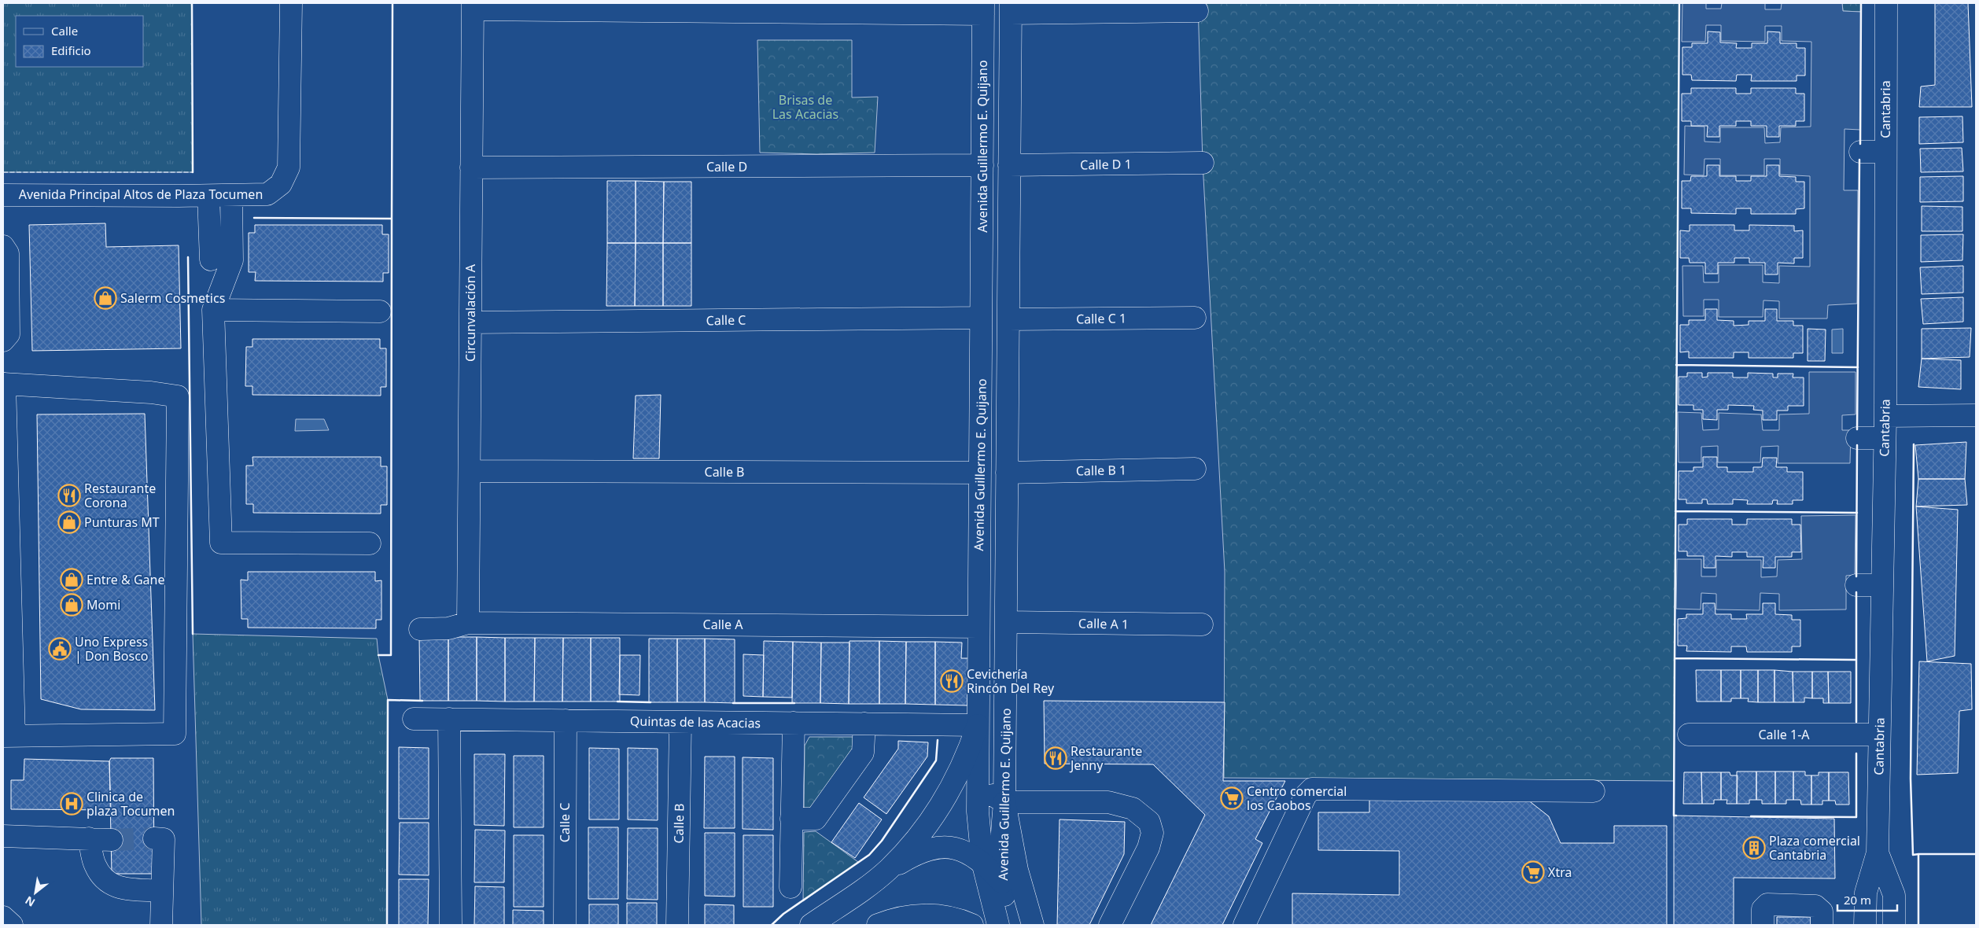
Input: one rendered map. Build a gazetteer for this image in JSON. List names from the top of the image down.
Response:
{
  "streets": {
    "street": [
      "Cantabria",
      "Avenida Guillermo E. Quijano",
      "Calle D 1",
      "Calle D",
      "Avenida Principal Altos de Plaza Tocumen",
      "Circunvalación A",
      "Calle C 1",
      "Calle C",
      "Calle B 1",
      "Calle B",
      "Calle A 1",
      "Calle A",
      "Quintas de las Acacias",
      "Calle 1-A"
    ]
  },
  "crossings": [
    ["Cantabria", "Calle 1-A"],
    ["Avenida Guillermo E. Quijano", "Calle D 1"],
    ["Avenida Guillermo E. Quijano", "Calle D"],
    ["Avenida Guillermo E. Quijano", "Calle C 1"],
    ["Avenida Guillermo E. Quijano", "Calle C"],
    ["Avenida Guillermo E. Quijano", "Calle B 1"],
    ["Avenida Guillermo E. Quijano", "Calle B"],
    ["Avenida Guillermo E. Quijano", "Calle A 1"],
    ["Avenida Guillermo E. Quijano", "Calle A"],
    ["Avenida Guillermo E. Quijano", "Quintas de las Acacias"],
    ["Calle D", "Circunvalación A"],
    ["Circunvalación A", "Calle C"],
    ["Circunvalación A", "Calle B"],
    ["Circunvalación A", "Calle A"],
    ["Calle C", "Quintas de las Acacias"],
    ["Calle B", "Quintas de las Acacias"]
  ],
  "parks": ["Brisas de Las Acacias"],
  "places": {
    "shop": [
      "Salerm Cosmetics",
      "Punturas MT",
      "Entre & Gane",
      "Momi"
    ],
    "restaurant": ["Restaurante Corona", "Cevichería Rincón Del Rey", "Restaurante Jenny"],
    "public building": ["Uno Express | Don Bosco"],
    "supermarket": ["Centro comercial los Caobos", "Xtra"],
    "hospital": ["Clinica de plaza Tocumen"],
    "building": ["Plaza comercial Cantabria"]
  },
  "legend": ["Calle", "Edificio"],
  "scale_bar": "20 m",
  "north": "bottom left"
}
